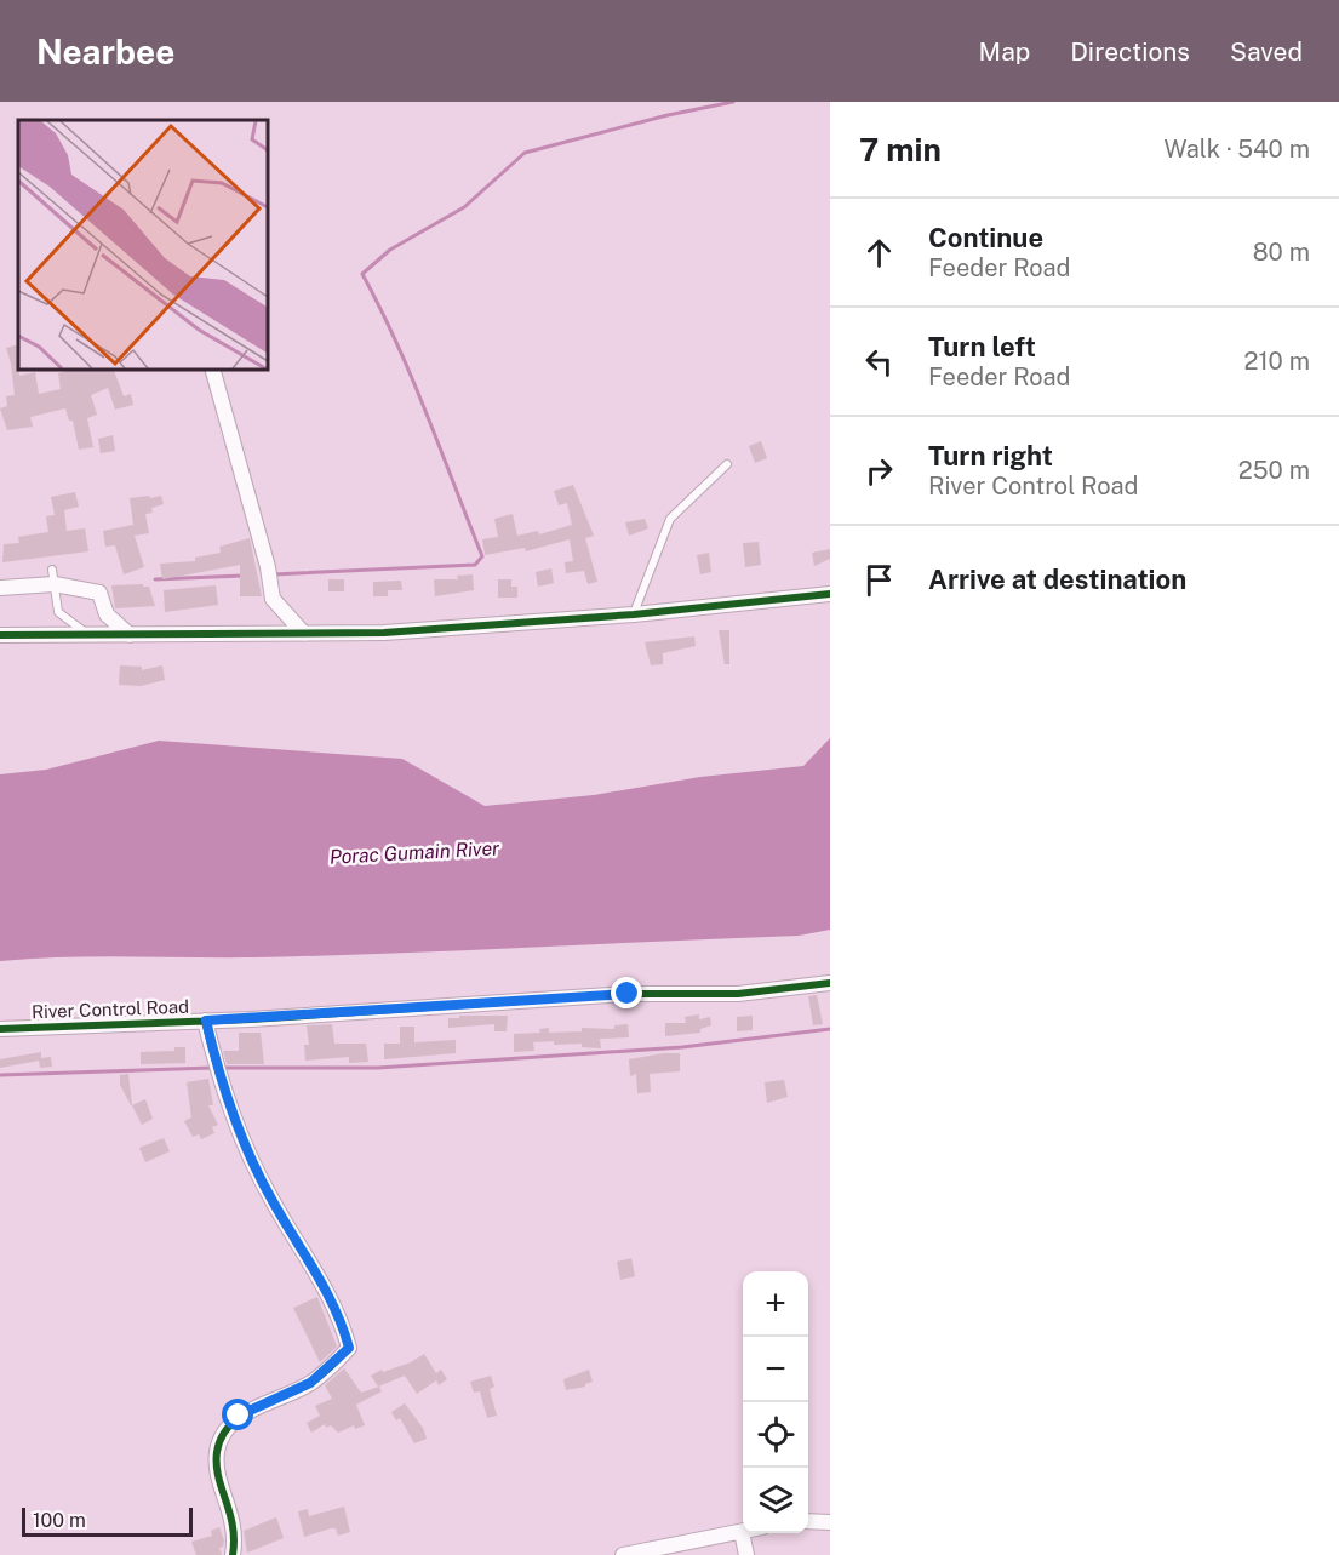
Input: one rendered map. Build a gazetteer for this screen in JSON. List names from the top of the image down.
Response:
{
  "streets": {
    "street": ["River Control Road"]
  },
  "water": ["Porac Gumain River"],
  "scale_bar": "100 m",
  "page": {
    "header": "Nearbee",
    "nav": ["Map", "Directions", "Saved"],
    "heading": ["7 min", "Walk · 540 m"],
    "list": [
      ["Continue", "Feeder Road", "80 m"],
      ["Turn left", "Feeder Road", "210 m"],
      ["Turn right", "River Control Road", "250 m"],
      "Arrive at destination"
    ],
    "map_buttons": ["+", "−"],
    "scale": "100 m"
  }
}
